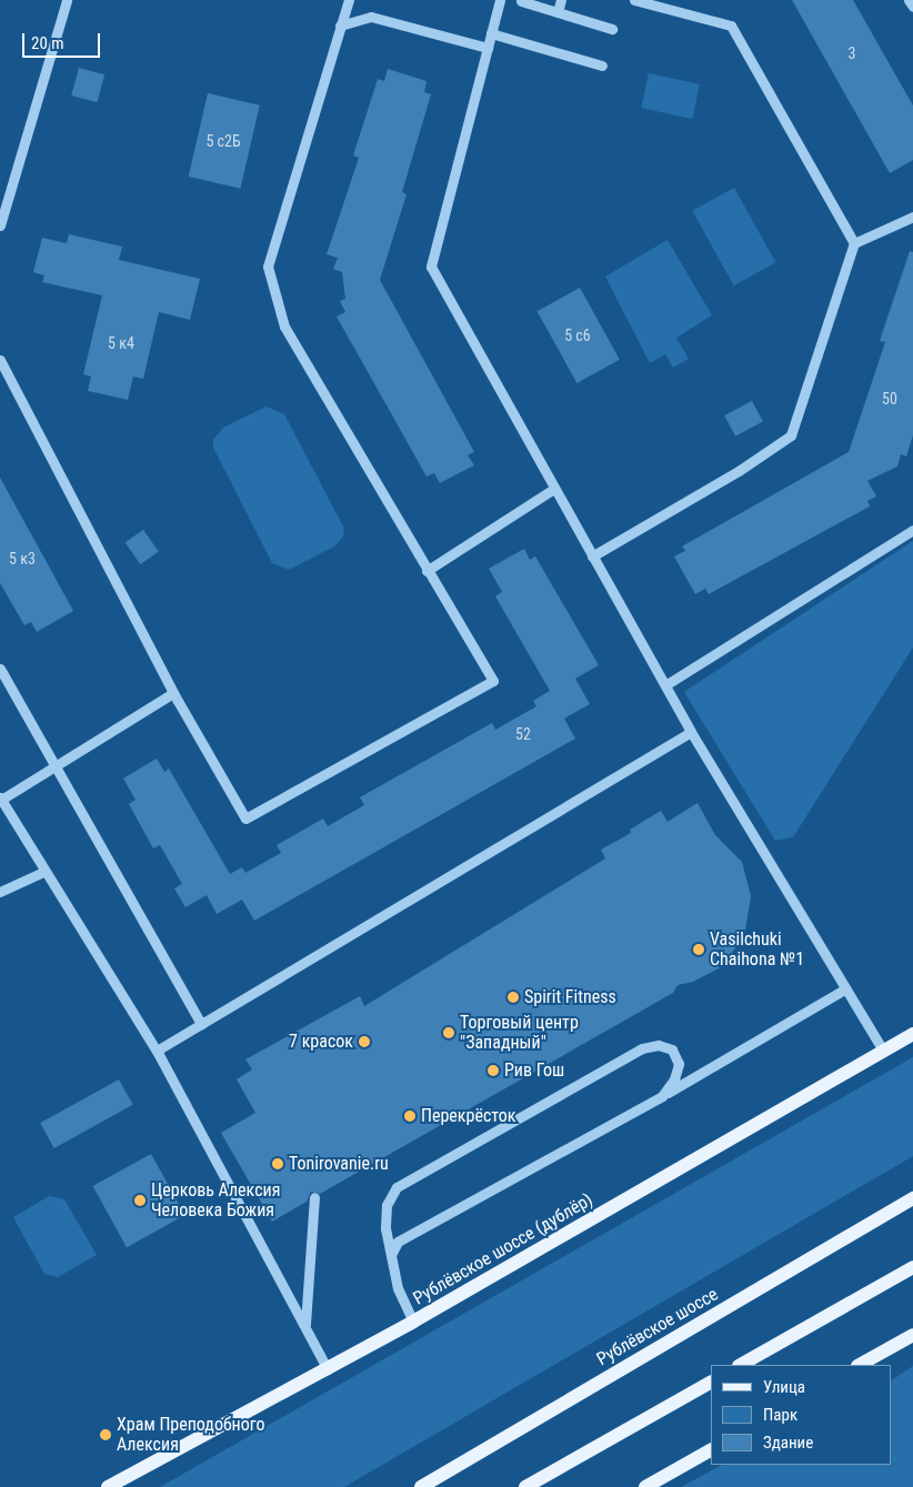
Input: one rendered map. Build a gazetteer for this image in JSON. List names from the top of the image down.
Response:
{
  "streets": {
    "main road": ["Рублёвское шоссе (дублёр)", "Рублёвское шоссе"]
  },
  "places": [
    "Vasilchuki Chaihona №1",
    "Spirit Fitness",
    "Торговый центр \"Западный\"",
    "7 красок",
    "Рив Гош",
    "Перекрёсток",
    "Tonirovanie.ru",
    "Церковь Алексия Человека Божия",
    "Храм Преподобного Алексия"
  ],
  "house_numbers": [
    "3",
    "5 с2Б",
    "5 с6",
    "5 к4",
    "50",
    "5 к3",
    "52"
  ],
  "legend": ["Улица", "Парк", "Здание"],
  "scale_bar": "20 m"
}
